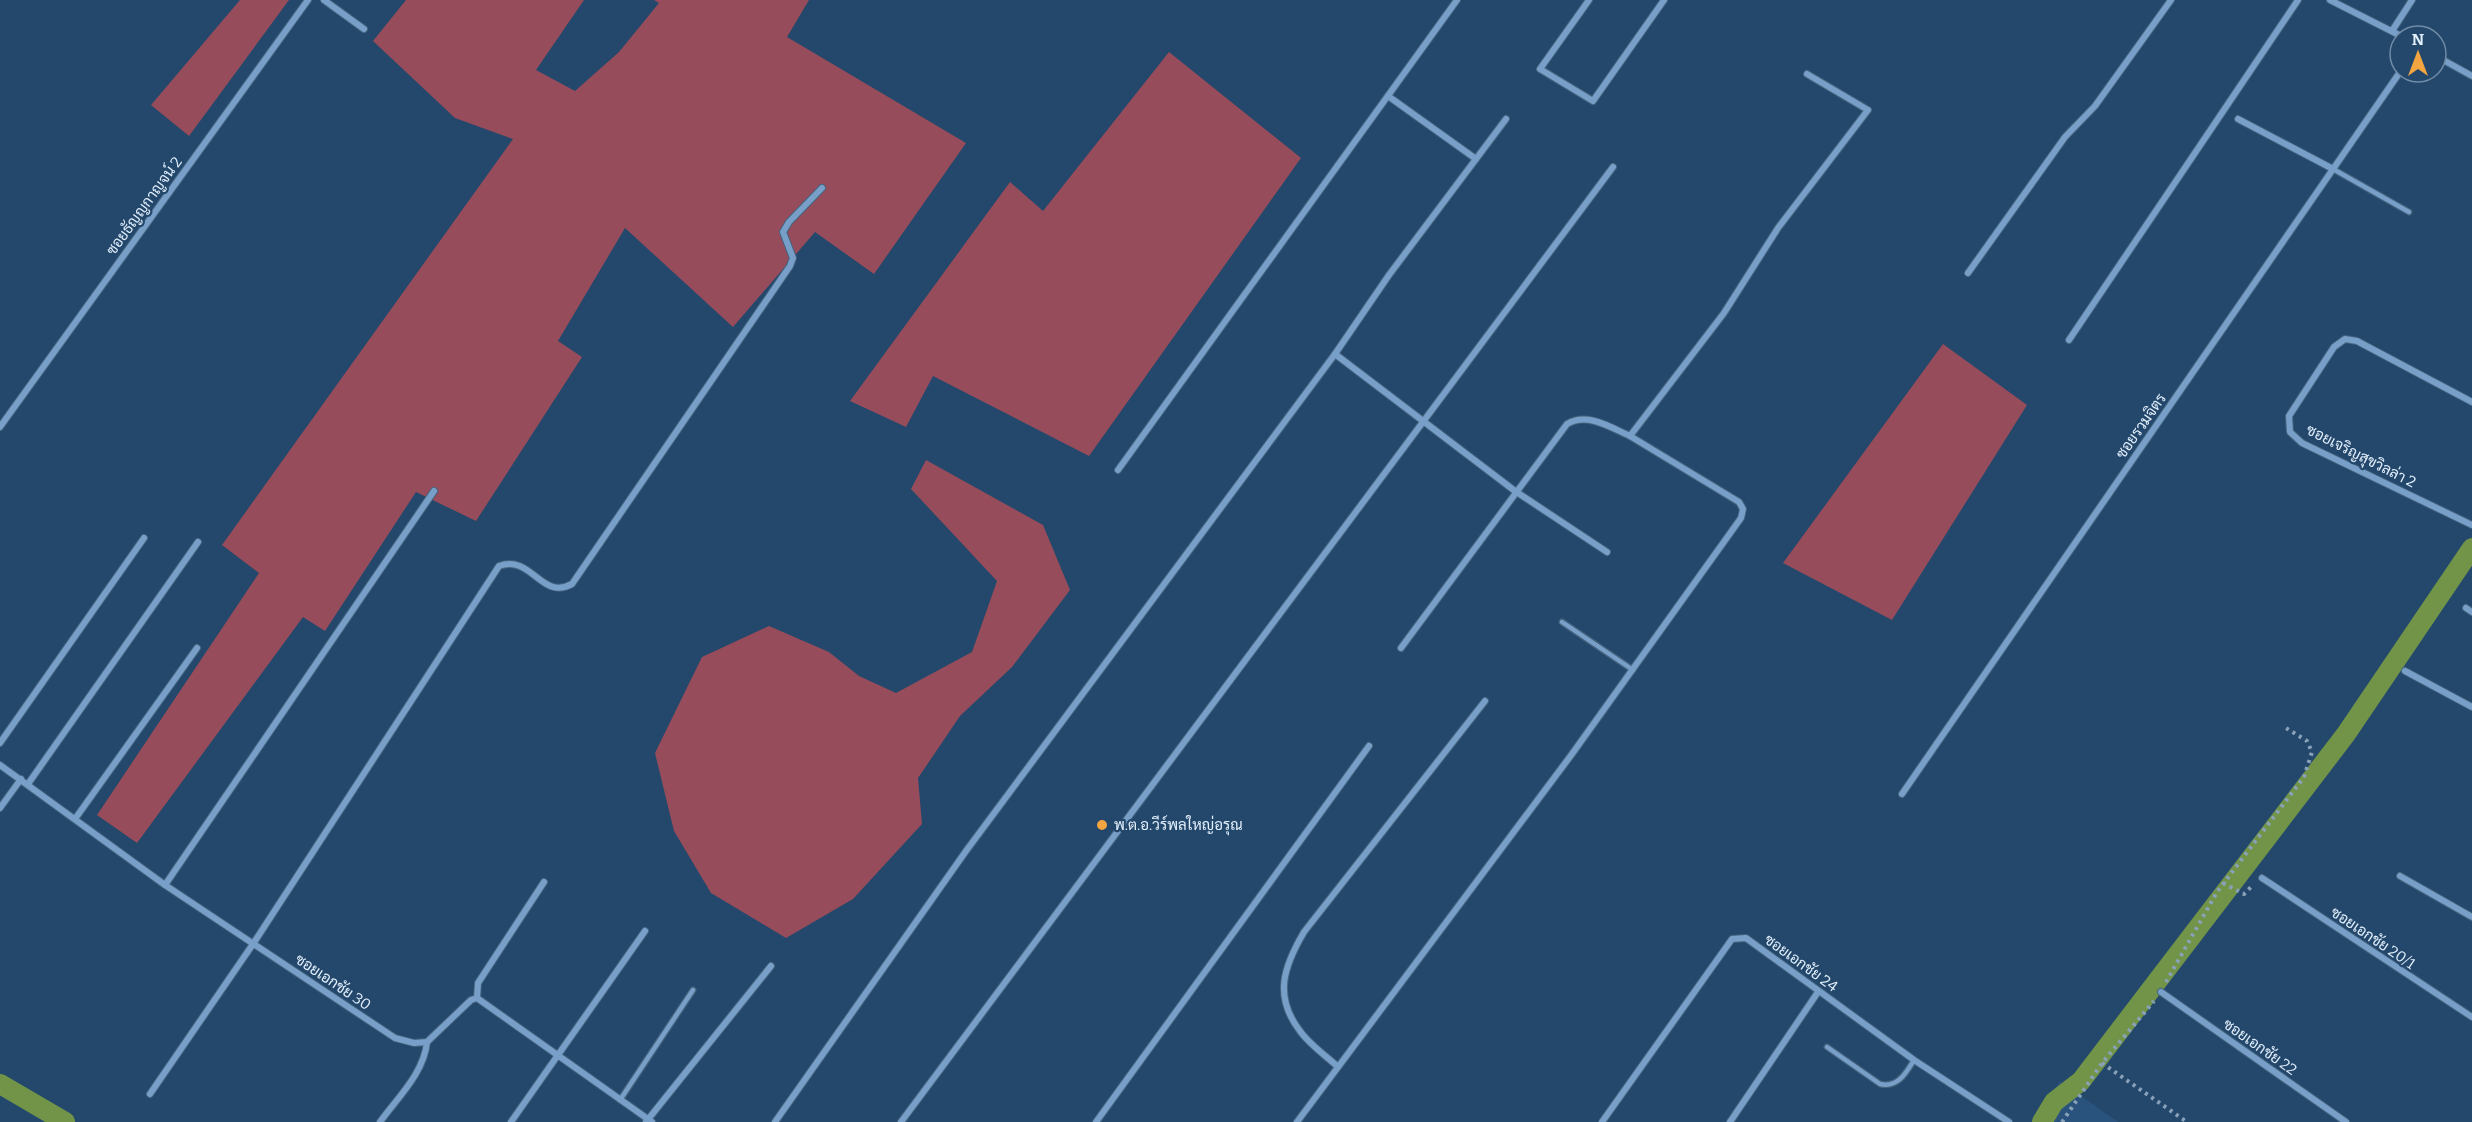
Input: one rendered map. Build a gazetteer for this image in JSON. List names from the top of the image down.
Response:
{
  "streets": {
    "street": [
      "ซอยธัญญกาญจน์ 2",
      "ซอยรวมจิตร",
      "ซอยเจริญสุขวิลล่า 2",
      "ซอยเอกชัย 20/1",
      "ซอยเอกชัย 24",
      "ซอยเอกชัย 30",
      "ซอยเอกชัย 22"
    ]
  },
  "places": ["พ.ต.อ.วีร์พลใหญ่อรุณ"],
  "north": "top"
}
